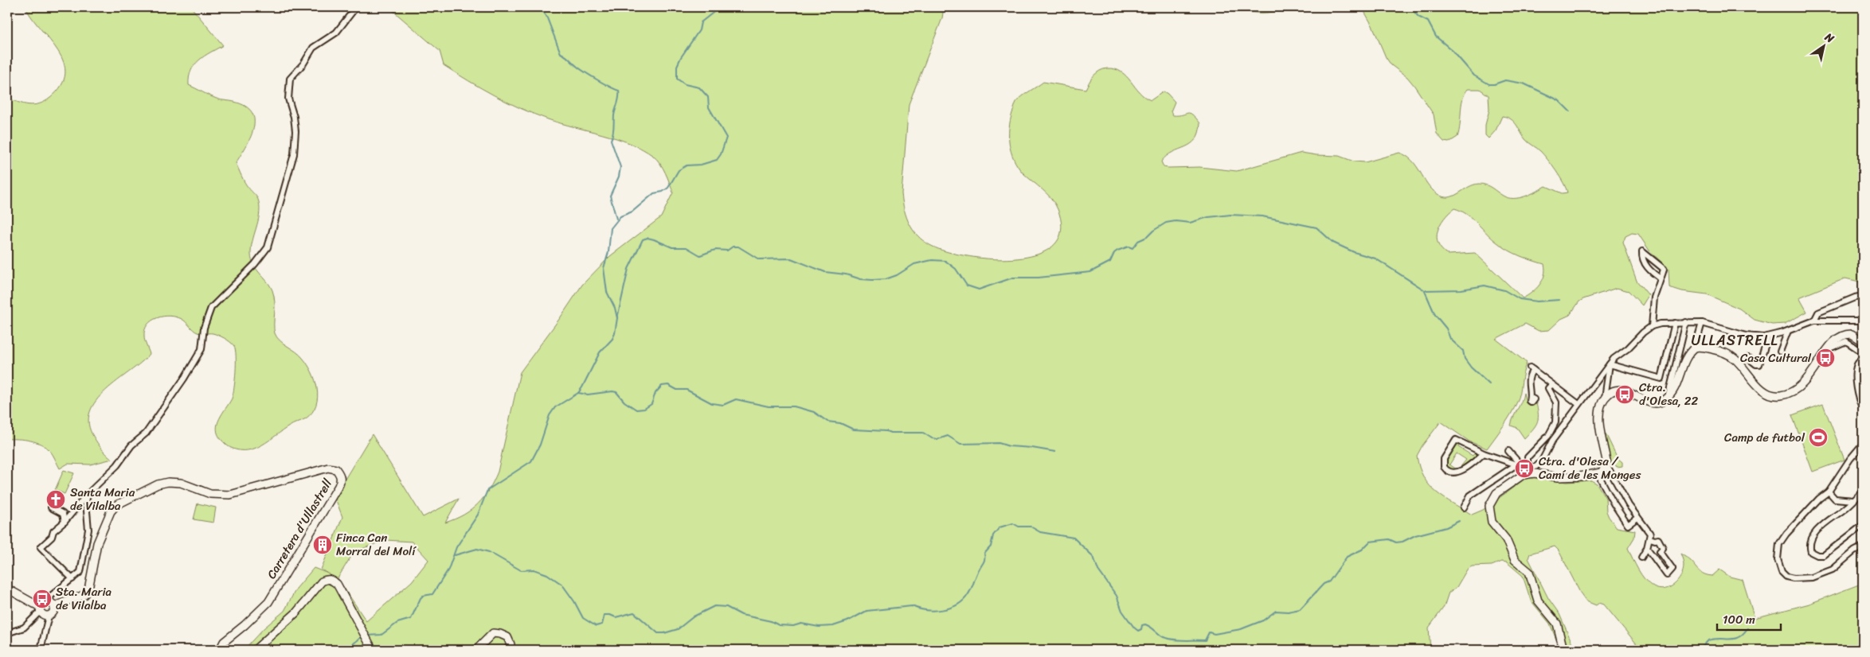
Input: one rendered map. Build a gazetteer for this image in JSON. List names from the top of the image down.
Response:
{
  "streets": {
    "street": ["Carretera d'Ullastrell"]
  },
  "districts": ["ULLASTRELL"],
  "places": {
    "bus stop": [
      "Casa Cultural",
      "Ctra. d'Olesa, 22",
      "Ctra. d'Olesa / Camí de les Monges",
      "Sta. Maria de Vilalba"
    ],
    "sports": ["Camp de futbol"],
    "church": ["Santa Maria de Vilalba"],
    "building": ["Finca Can Morral del Molí"]
  },
  "scale_bar": "100 m",
  "north": "top right"
}
